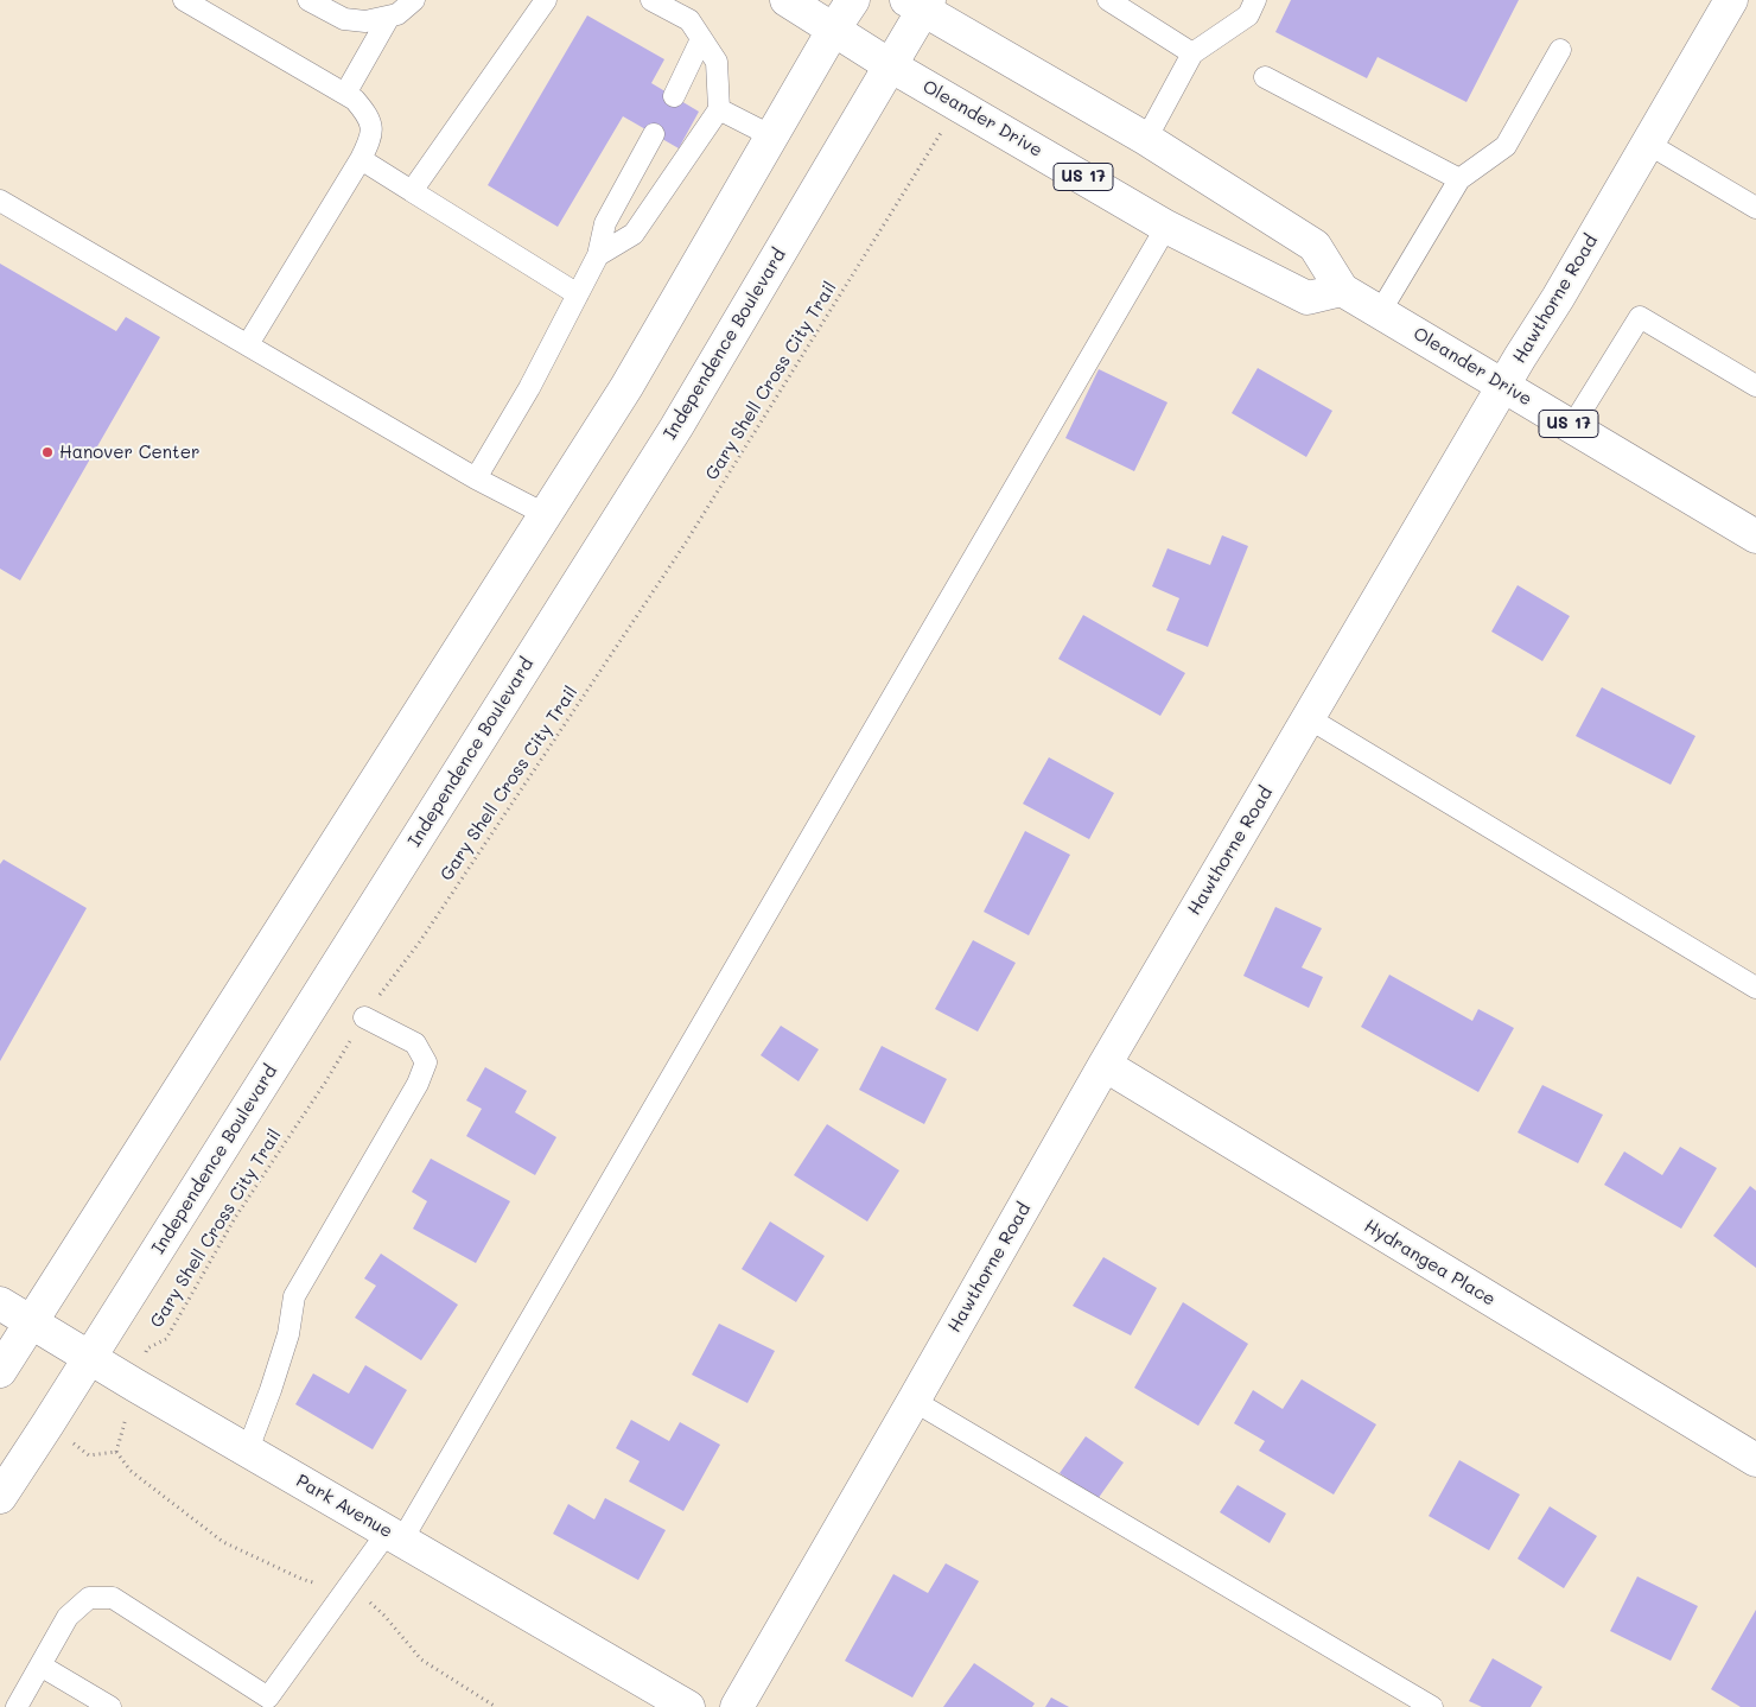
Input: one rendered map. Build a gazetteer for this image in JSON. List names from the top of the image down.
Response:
{
  "streets": {
    "main road": [
      "Oleander Drive",
      "US 17",
      "Hawthorne Road",
      "Independence Boulevard",
      "Hydrangea Place",
      "Park Avenue"
    ],
    "path": ["Gary Shell Cross City Trail"]
  },
  "crossings": [
    ["Oleander Drive", "Hawthorne Road"],
    ["Oleander Drive", "Independence Boulevard"],
    ["Hawthorne Road", "Hydrangea Place"],
    ["Independence Boulevard", "Park Avenue"],
    ["Gary Shell Cross City Trail", "Park Avenue"]
  ],
  "places": ["Hanover Center"]
}
